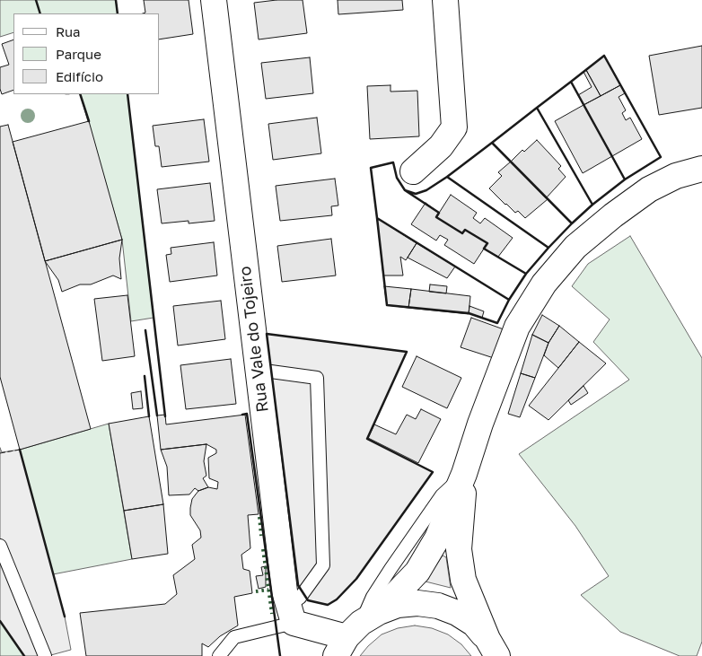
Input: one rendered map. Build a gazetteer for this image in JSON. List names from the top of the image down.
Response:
{
  "streets": {
    "main road": ["Rua Vale do Tojeiro"]
  },
  "legend": ["Rua", "Parque", "Edifício"]
}
